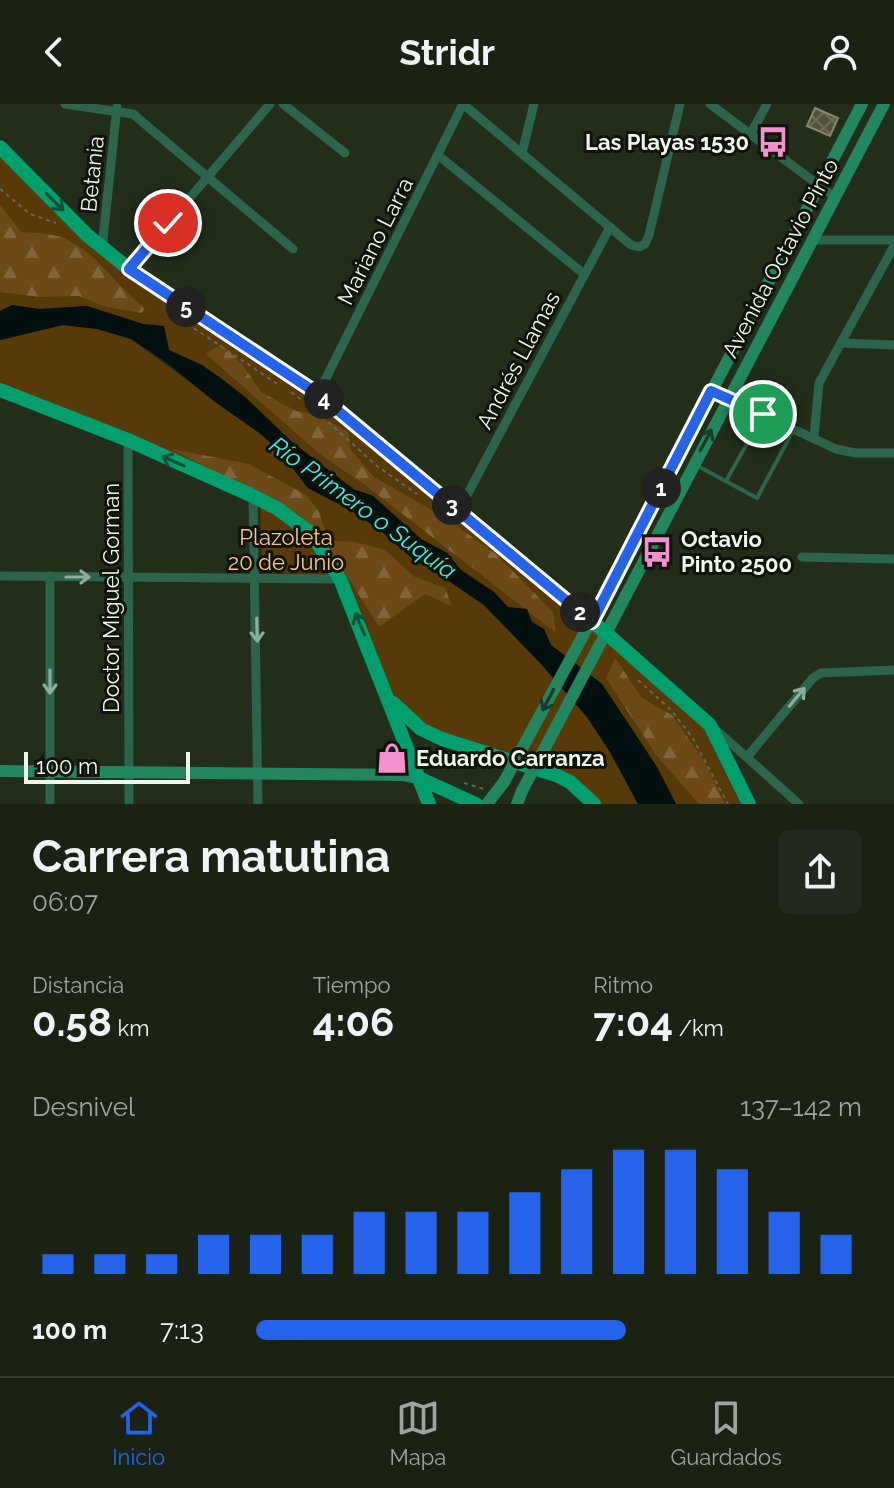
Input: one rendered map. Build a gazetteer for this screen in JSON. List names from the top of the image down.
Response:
{
  "streets": {
    "main road": ["Avenida Octavio Pinto"],
    "street": [
      "Betania",
      "Mariano Larra",
      "Andrés Llamas",
      "Doctor Miguel Gorman"
    ]
  },
  "water": ["Río Primero o Suquía"],
  "parks": ["Plazoleta 20 de Junio"],
  "places": {
    "bus stop": ["Las Playas 1530", "Octavio Pinto 2500"],
    "shop": ["Eduardo Carranza"]
  },
  "scale_bar": "100 m",
  "page": {
    "header": "Stridr",
    "pins": [
      "5",
      "4",
      "1",
      "3",
      "2"
    ],
    "scale": "100 m",
    "heading": ["Carrera matutina", "06:07"],
    "stats": [
      ["Distancia", "0.58 km"],
      ["Tiempo", "4:06"],
      ["Ritmo", "7:04 /km"]
    ],
    "chart": ["Desnivel", "137–142 m"],
    "list": [
      {
        "name": "100 m",
        "note": "7:13"
      }
    ],
    "tabs": ["Inicio", "Mapa", "Guardados"]
  }
}
